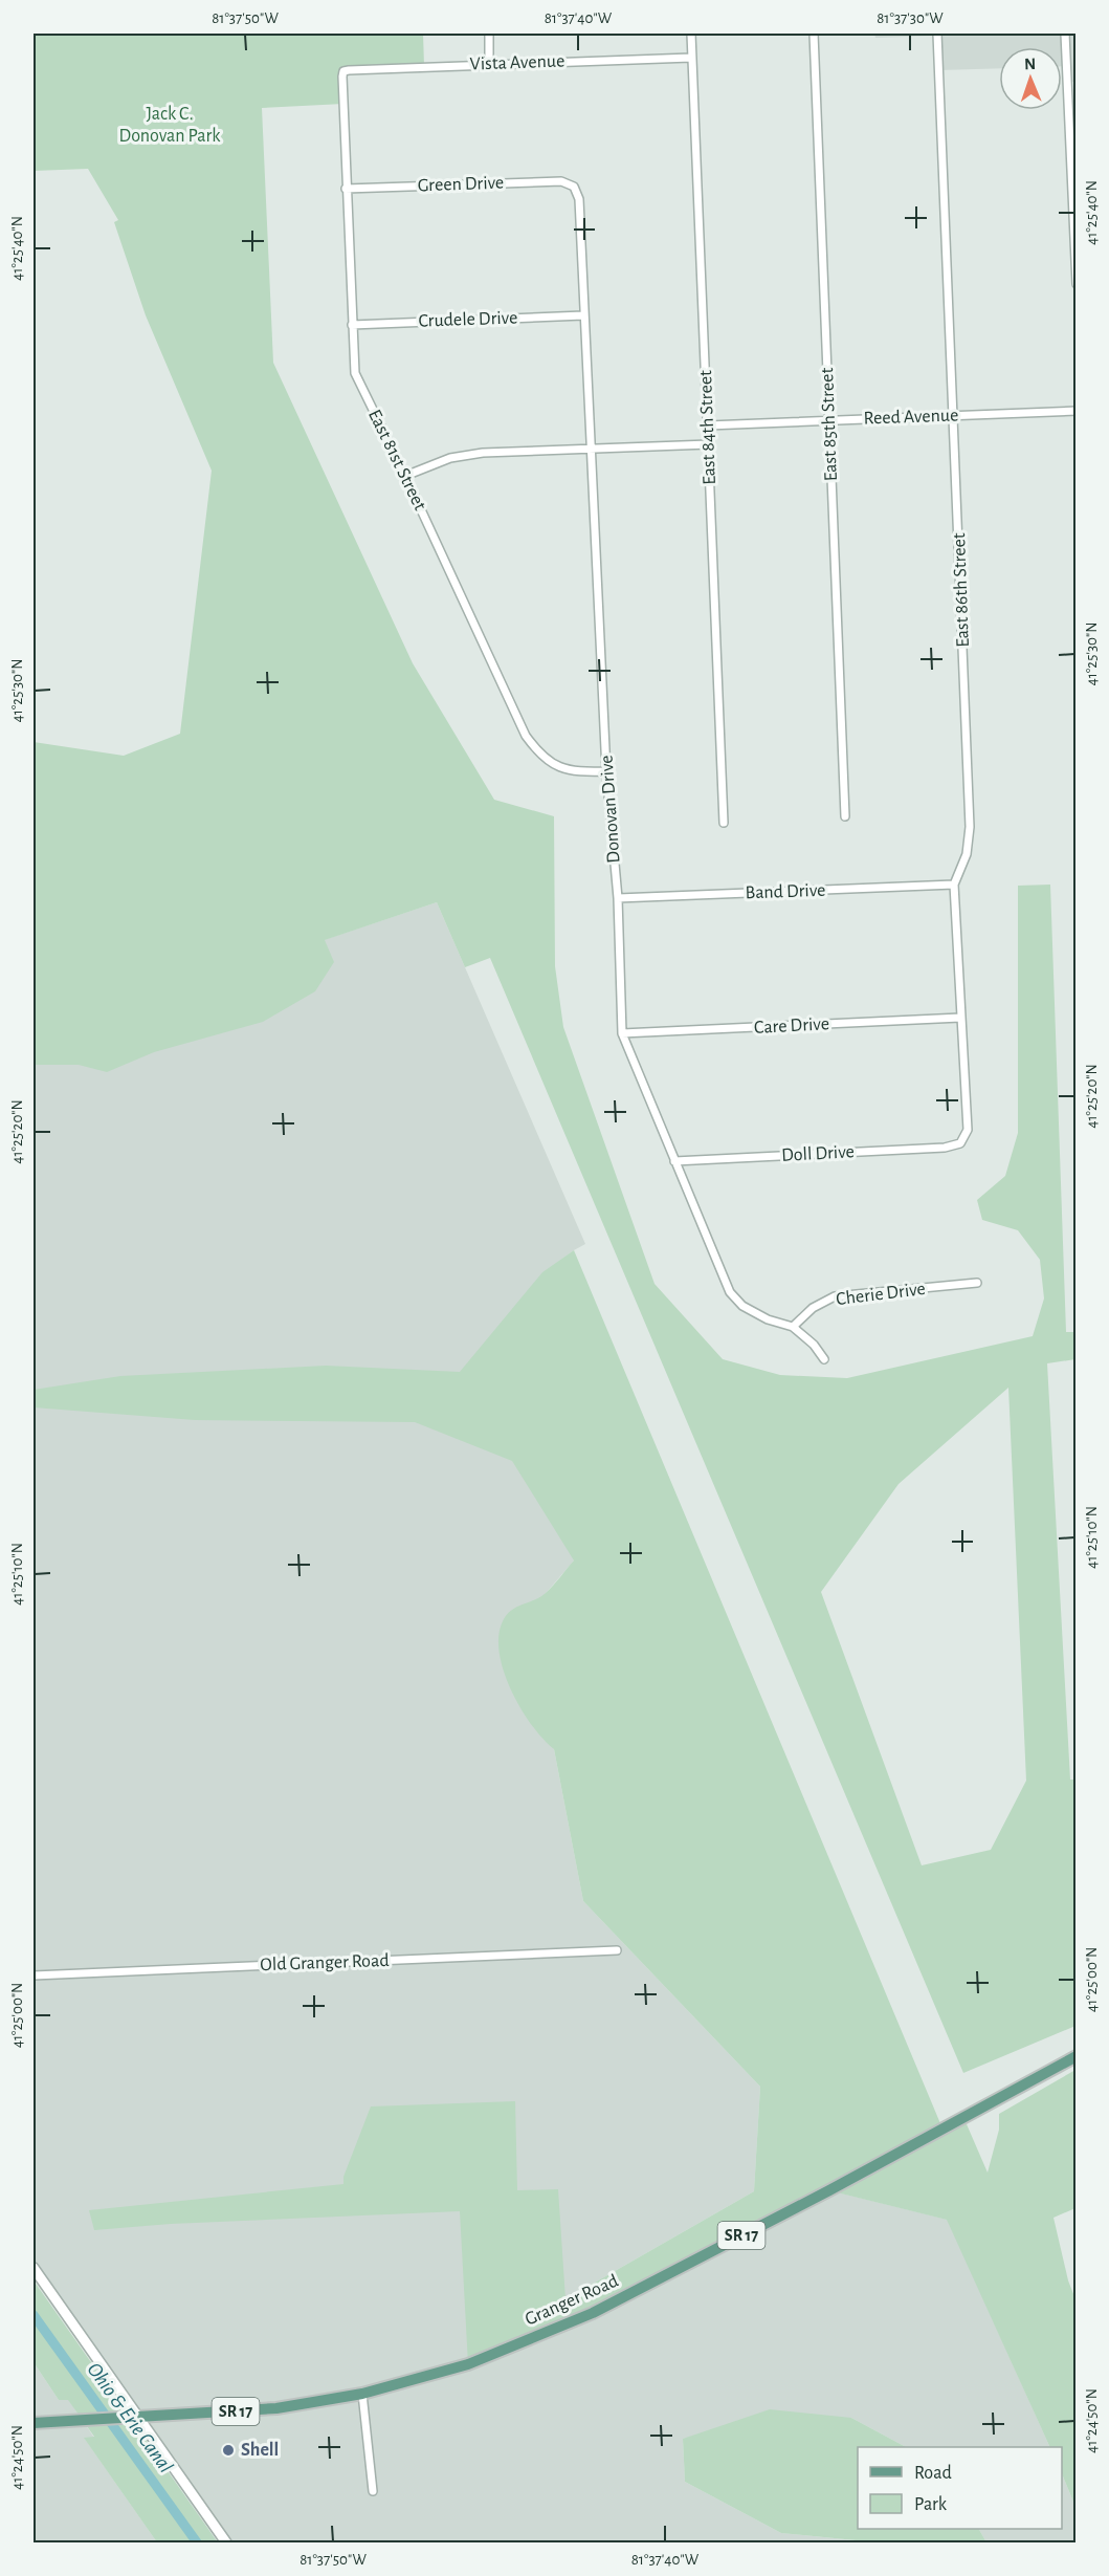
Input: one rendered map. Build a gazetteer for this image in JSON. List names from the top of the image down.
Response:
{
  "streets": {
    "main road": ["SR 17", "Granger Road"],
    "street": [
      "Vista Avenue",
      "Green Drive",
      "Crudele Drive",
      "Reed Avenue",
      "East 85th Street",
      "East 84th Street",
      "East 81st Street",
      "East 86th Street",
      "Donovan Drive",
      "Band Drive",
      "Care Drive",
      "Doll Drive",
      "Cherie Drive",
      "Old Granger Road"
    ]
  },
  "crossings": [
    ["Vista Avenue", "East 84th Street"],
    ["Vista Avenue", "East 81st Street"],
    ["Green Drive", "East 81st Street"],
    ["Green Drive", "Donovan Drive"],
    ["Crudele Drive", "East 81st Street"],
    ["Crudele Drive", "Donovan Drive"],
    ["Reed Avenue", "East 85th Street"],
    ["Reed Avenue", "East 84th Street"],
    ["Reed Avenue", "East 86th Street"],
    ["East 81st Street", "Donovan Drive"],
    ["East 86th Street", "Band Drive"],
    ["East 86th Street", "Care Drive"],
    ["East 86th Street", "Doll Drive"],
    ["Donovan Drive", "Band Drive"],
    ["Donovan Drive", "Care Drive"],
    ["Donovan Drive", "Doll Drive"],
    ["Donovan Drive", "Cherie Drive"]
  ],
  "water": ["Ohio & Erie Canal"],
  "parks": ["Jack C. Donovan Park"],
  "places": ["Shell"],
  "legend": ["Road", "Park"],
  "north": "top",
  "coordinates": [
    "81°37'50\"W",
    "81°37'40\"W",
    "81°37'30\"W",
    "41°25'40\"N",
    "41°25'30\"N",
    "41°25'20\"N",
    "41°25'10\"N",
    "41°25'00\"N",
    "41°24'50\"N"
  ]
}
